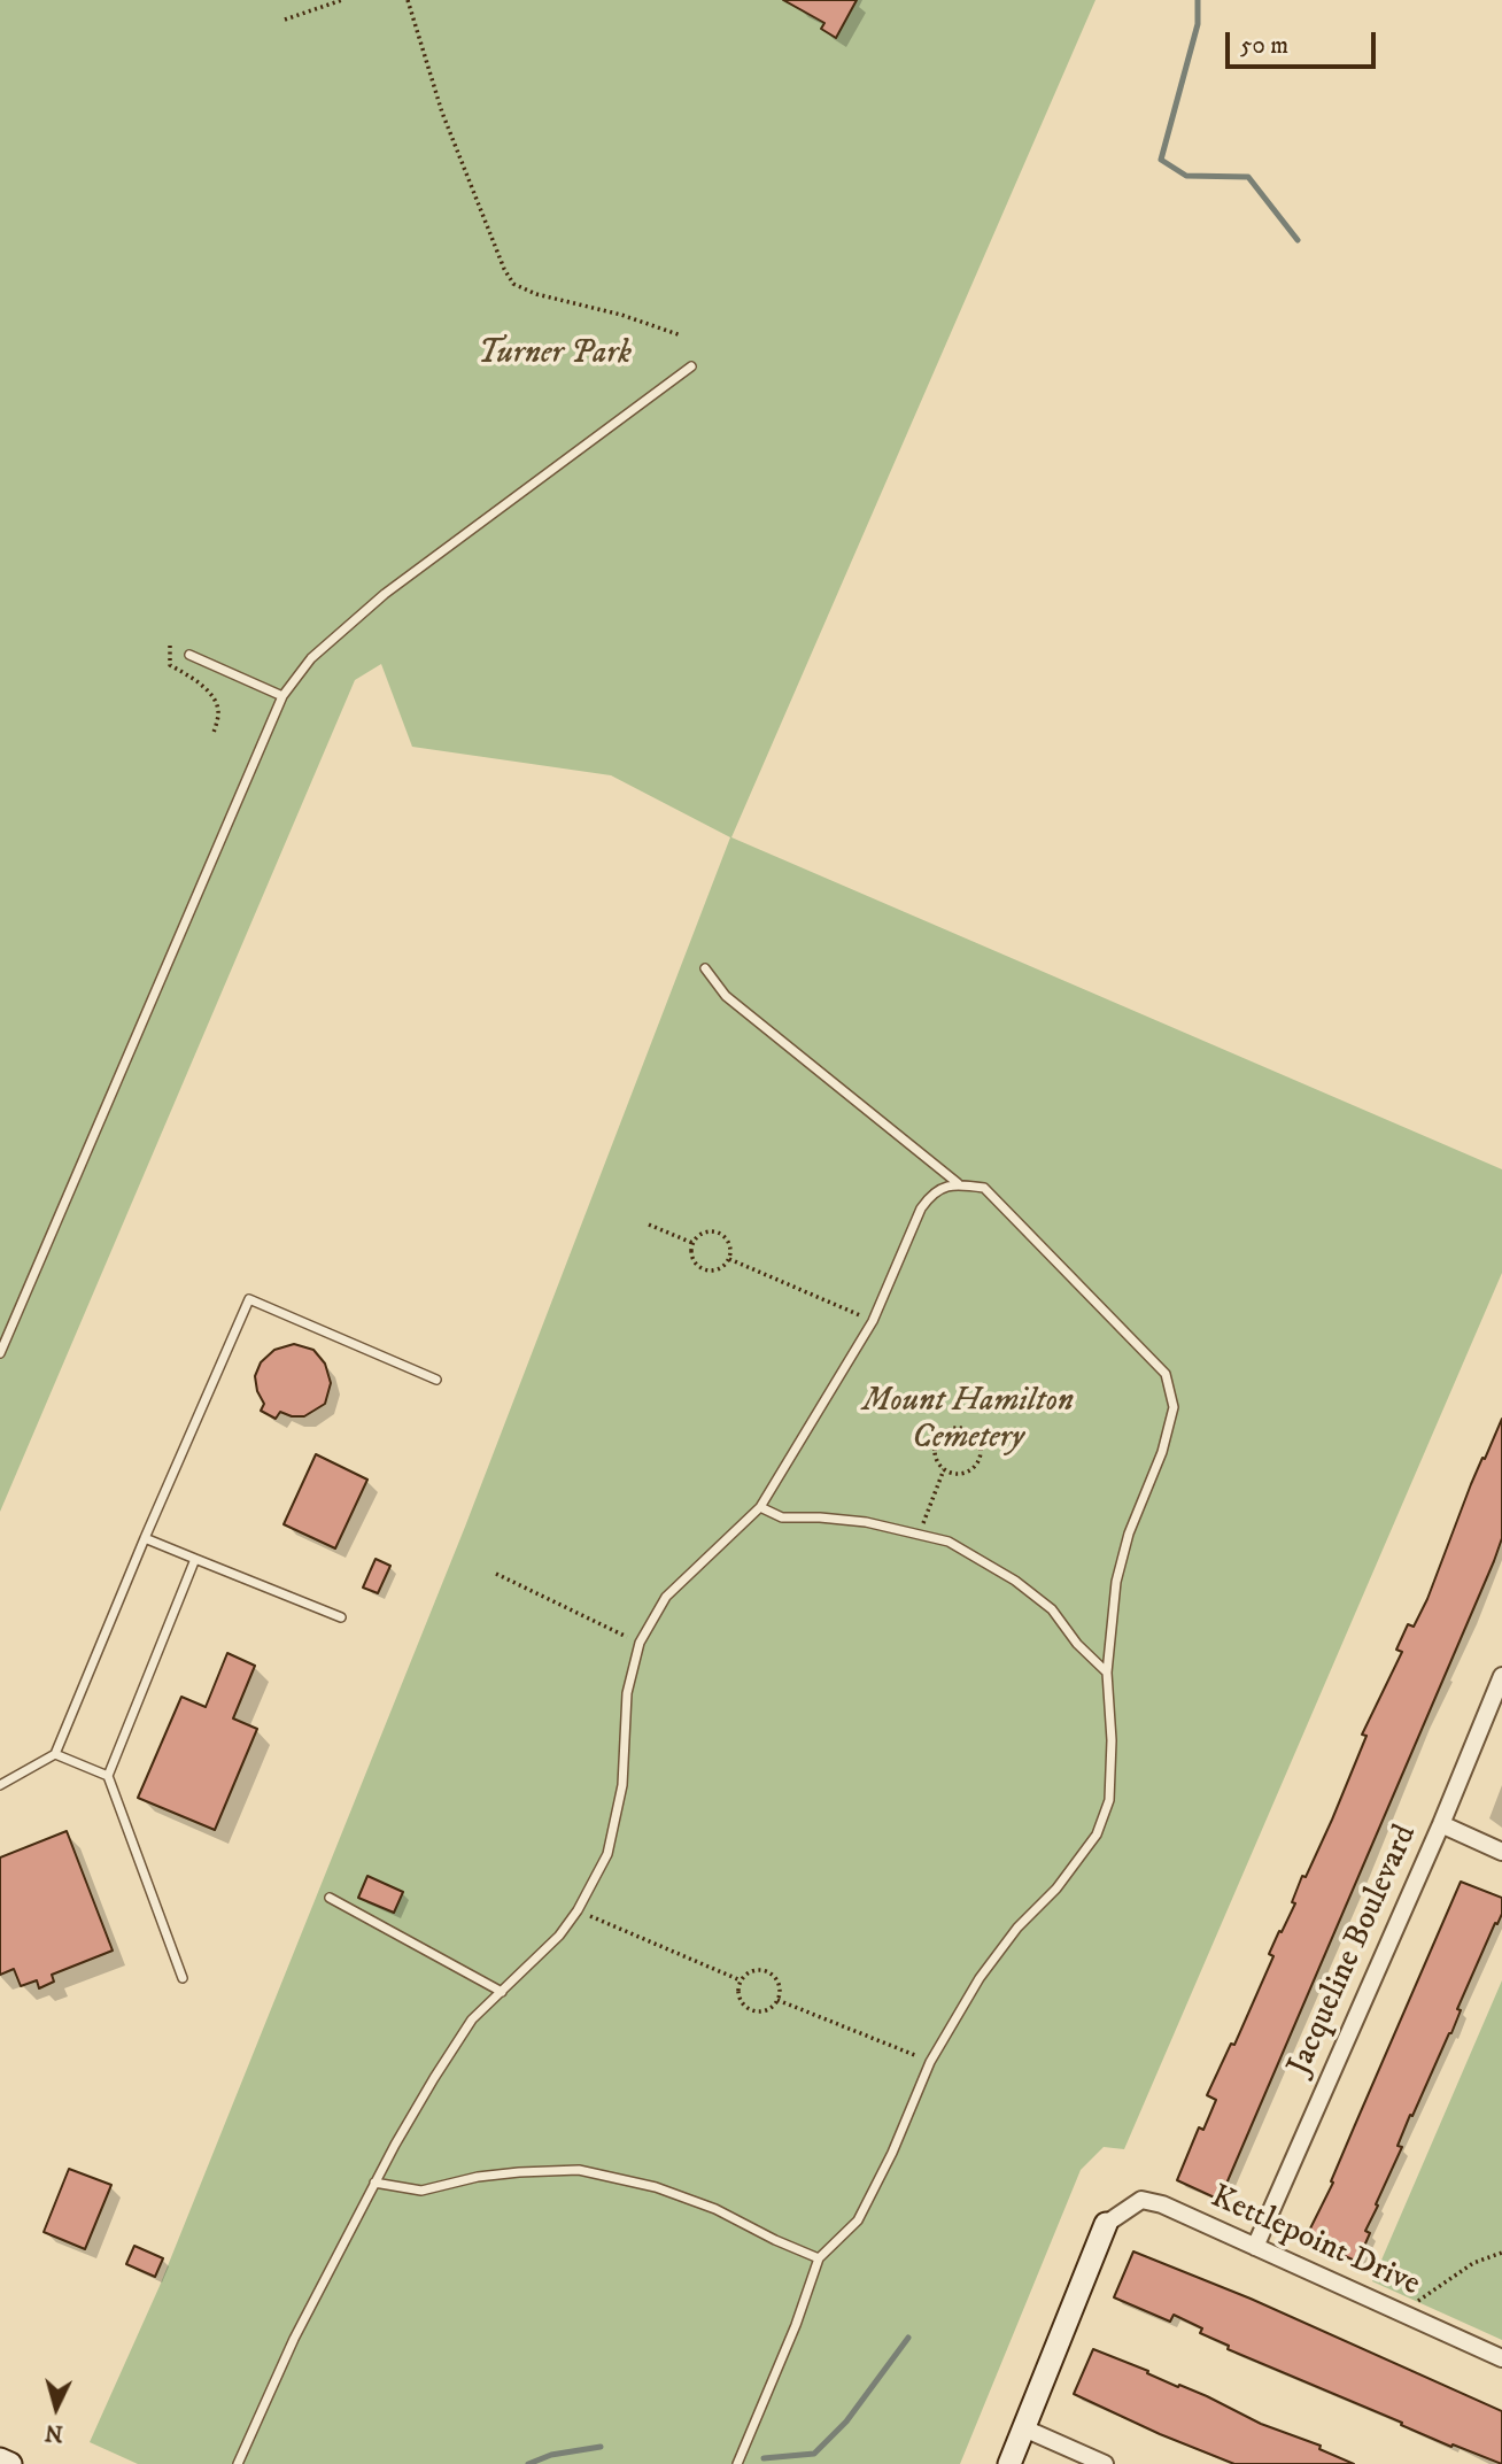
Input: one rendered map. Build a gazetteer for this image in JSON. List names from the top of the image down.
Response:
{
  "streets": {
    "street": ["Jacqueline Boulevard", "Kettlepoint Drive"]
  },
  "crossings": [
    ["Jacqueline Boulevard", "Kettlepoint Drive"]
  ],
  "parks": ["Turner Park", "Mount Hamilton Cemetery"],
  "scale_bar": "50 m",
  "north": "bottom"
}
